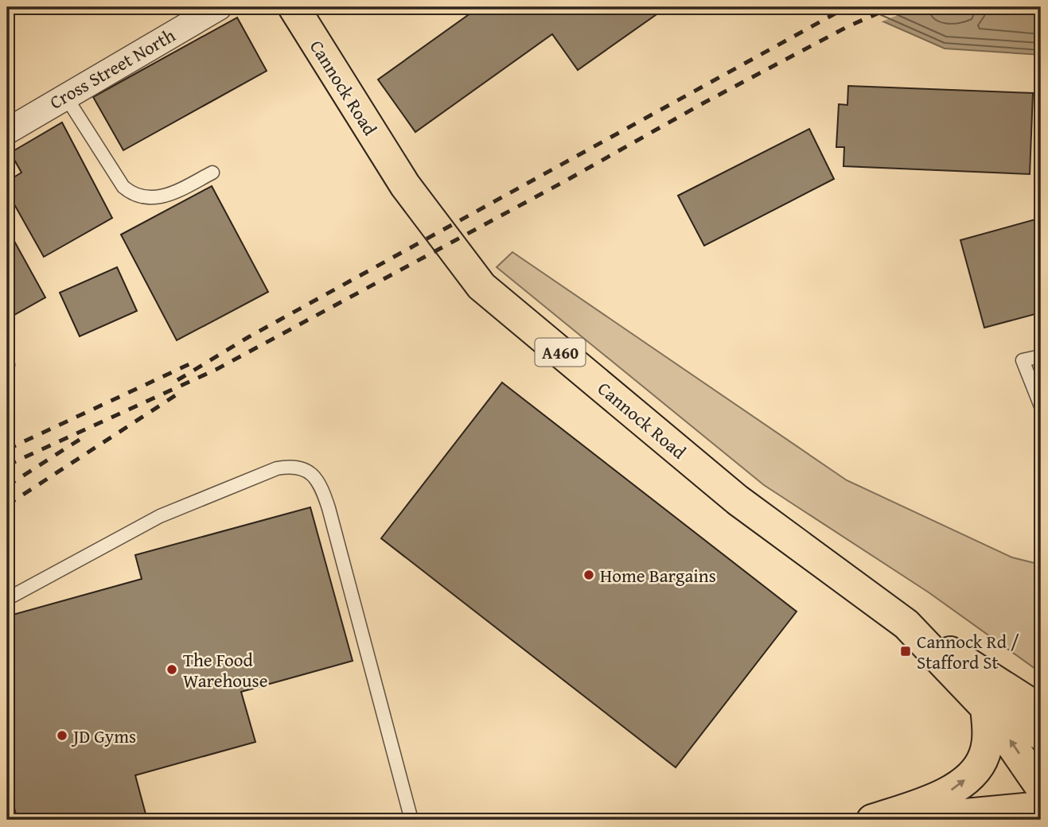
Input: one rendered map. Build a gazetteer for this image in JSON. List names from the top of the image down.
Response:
{
  "streets": {
    "highway": ["Cannock Road", "A460"],
    "street": ["Cross Street North"]
  },
  "crossings": [
    ["Cannock Road", "A460"]
  ],
  "places": {
    "other": ["Home Bargains", "The Food Warehouse", "JD Gyms"],
    "transit": ["Cannock Rd / Stafford St"]
  }
}
